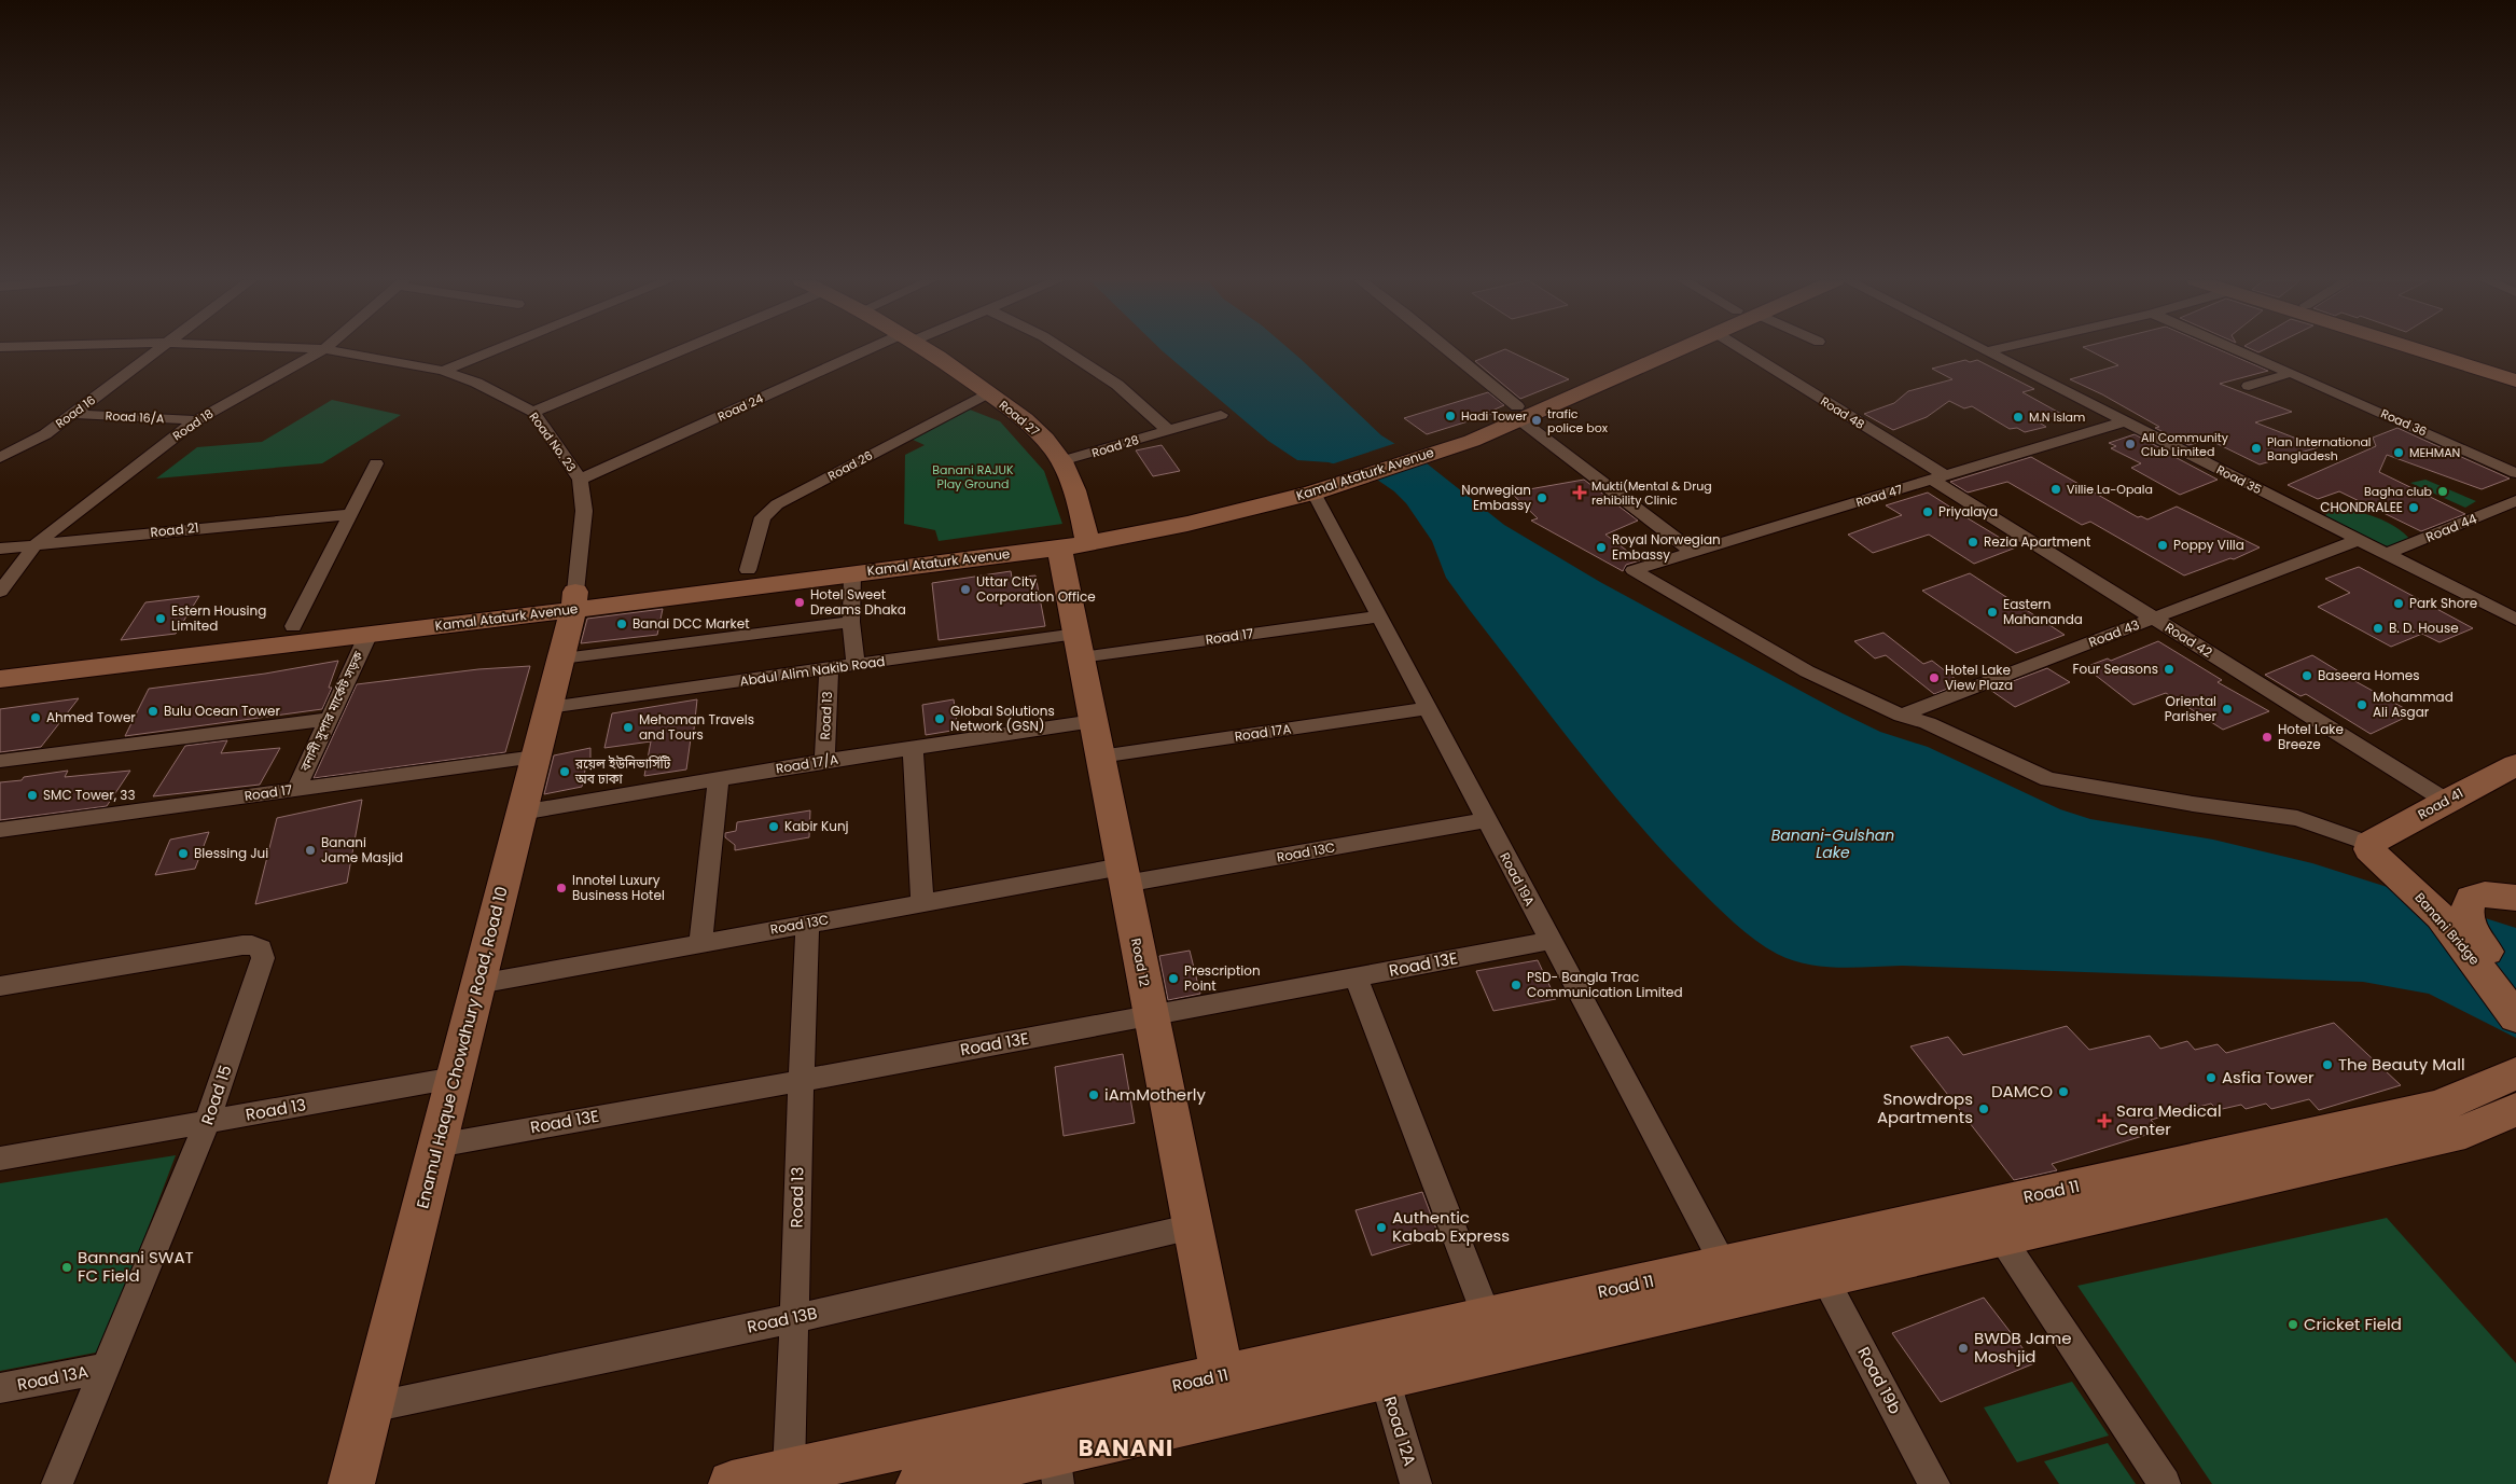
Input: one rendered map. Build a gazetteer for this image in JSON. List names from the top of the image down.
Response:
{
  "streets": {
    "main road": [
      "Road 27",
      "Kamal Ataturk Avenue",
      "Road 41",
      "Banani Bridge",
      "Road 12",
      "Enamul Haque Chowdhury Road, Road 10",
      "Road 11"
    ],
    "street": [
      "Road 24",
      "Road 16",
      "Road 48",
      "Road 16/A",
      "Road 36",
      "Road 18",
      "Road No. 23",
      "Road 28",
      "Road 26",
      "Road 35",
      "Road 47",
      "Road 44",
      "Road 21",
      "Road 43",
      "Road 17",
      "Road 42",
      "Abdul Alim Nakib Road",
      "বনানী সুপার মার্কেট সড়ক",
      "Road 13",
      "Road 17A",
      "Road 17/A",
      "Road 13C",
      "Road 19A",
      "Road 13E",
      "Road 15",
      "Road 13B",
      "Road 13A",
      "Road 19b",
      "Road 12A"
    ]
  },
  "crossings": [
    ["Road 24", "Road No. 23"],
    ["Road 16", "Road 16/A"],
    ["Road 48", "Road 47"],
    ["Road 48", "Road 42"],
    ["Road 16/A", "Road 18"],
    ["Road 27", "Road 28"],
    ["Road 27", "Road 26"],
    ["Road 27", "Kamal Ataturk Avenue"],
    ["Road 27", "Road 12"],
    ["Road 18", "Road 21"],
    ["Road No. 23", "Kamal Ataturk Avenue"],
    ["Road No. 23", "Enamul Haque Chowdhury Road, Road 10"],
    ["Road 26", "Kamal Ataturk Avenue"],
    ["Kamal Ataturk Avenue", "বনানী সুপার মার্কেট সড়ক"],
    ["Kamal Ataturk Avenue", "Road 19A"],
    ["Kamal Ataturk Avenue", "Road 12"],
    ["Kamal Ataturk Avenue", "Enamul Haque Chowdhury Road, Road 10"],
    ["Road 35", "Road 47"],
    ["Road 35", "Road 44"],
    ["Road 35", "Road 43"],
    ["Road 47", "Road 43"],
    ["Road 47", "Road 42"],
    ["Road 43", "Road 42"],
    ["Road 17", "Abdul Alim Nakib Road"],
    ["Road 17", "বনানী সুপার মার্কেট সড়ক"],
    ["Road 17", "Road 19A"],
    ["Road 17", "Road 12"],
    ["Road 17", "Enamul Haque Chowdhury Road, Road 10"],
    ["Road 42", "Road 41"],
    ["Abdul Alim Nakib Road", "Road 13"],
    ["Abdul Alim Nakib Road", "Road 12"],
    ["Abdul Alim Nakib Road", "Enamul Haque Chowdhury Road, Road 10"],
    ["Road 13", "Road 17/A"],
    ["Road 13", "Road 13C"],
    ["Road 13", "Road 13E"],
    ["Road 13", "Enamul Haque Chowdhury Road, Road 10"],
    ["Road 13", "Road 15"],
    ["Road 13", "Road 11"],
    ["Road 13", "Road 13B"],
    ["Road 17A", "Road 19A"],
    ["Road 17A", "Road 12"],
    ["Road 17/A", "Road 12"],
    ["Road 17/A", "Enamul Haque Chowdhury Road, Road 10"],
    ["Road 41", "Banani Bridge"],
    ["Road 13C", "Road 19A"],
    ["Road 13C", "Road 12"],
    ["Road 13C", "Enamul Haque Chowdhury Road, Road 10"],
    ["Road 19A", "Road 13E"],
    ["Road 19A", "Road 11"],
    ["Road 12", "Road 13E"],
    ["Road 12", "Road 11"],
    ["Road 12", "Road 13B"],
    ["Road 13E", "Enamul Haque Chowdhury Road, Road 10"],
    ["Enamul Haque Chowdhury Road, Road 10", "Road 13B"],
    ["Road 15", "Road 13A"],
    ["Road 11", "Road 19b"],
    ["Road 11", "Road 12A"]
  ],
  "districts": ["BANANI"],
  "water": ["Banani-Gulshan Lake"],
  "parks": ["Banani RAJUK Play Ground"],
  "places": {
    "other": [
      "Hadi Tower",
      "M.N Islam",
      "trafic police box",
      "All Community Club Limited",
      "Plan International Bangladesh",
      "MEHMAN",
      "Villie La-Opala",
      "Bagha club",
      "Norwegian Embassy",
      "CHONDRALEE",
      "Priyalaya",
      "Rezia Apartment",
      "Poppy Villa",
      "Royal Norwegian Embassy",
      "Uttar City Corporation Office",
      "Hotel Sweet Dreams Dhaka",
      "Park Shore",
      "Eastern Mahananda",
      "Estern Housing Limited",
      "Banai DCC Market",
      "B. D. House",
      "Four Seasons",
      "Baseera Homes",
      "Hotel Lake View Plaza",
      "Mohammad Ali Asgar",
      "Oriental Parisher",
      "Bulu Ocean Tower",
      "Ahmed Tower",
      "Global Solutions Network (GSN)",
      "Mehoman Travels and Tours",
      "Hotel Lake Breeze",
      "রয়েল ইউনিভার্সিটি অব ঢাকা",
      "SMC Tower, 33",
      "Kabir Kunj",
      "Banani Jame Masjid",
      "Blessing Jui",
      "Innotel Luxury Business Hotel",
      "Prescription Point",
      "PSD- Bangla Trac Communication Limited",
      "The Beauty Mall",
      "Asfia Tower",
      "DAMCO",
      "iAmMotherly",
      "Snowdrops Apartments",
      "Authentic Kabab Express",
      "Bannani SWAT FC Field",
      "Cricket Field",
      "BWDB Jame Moshjid"
    ],
    "health": ["Mukti(Mental & Drug rehibility Clinic", "Sara Medical Center"]
  }
}
